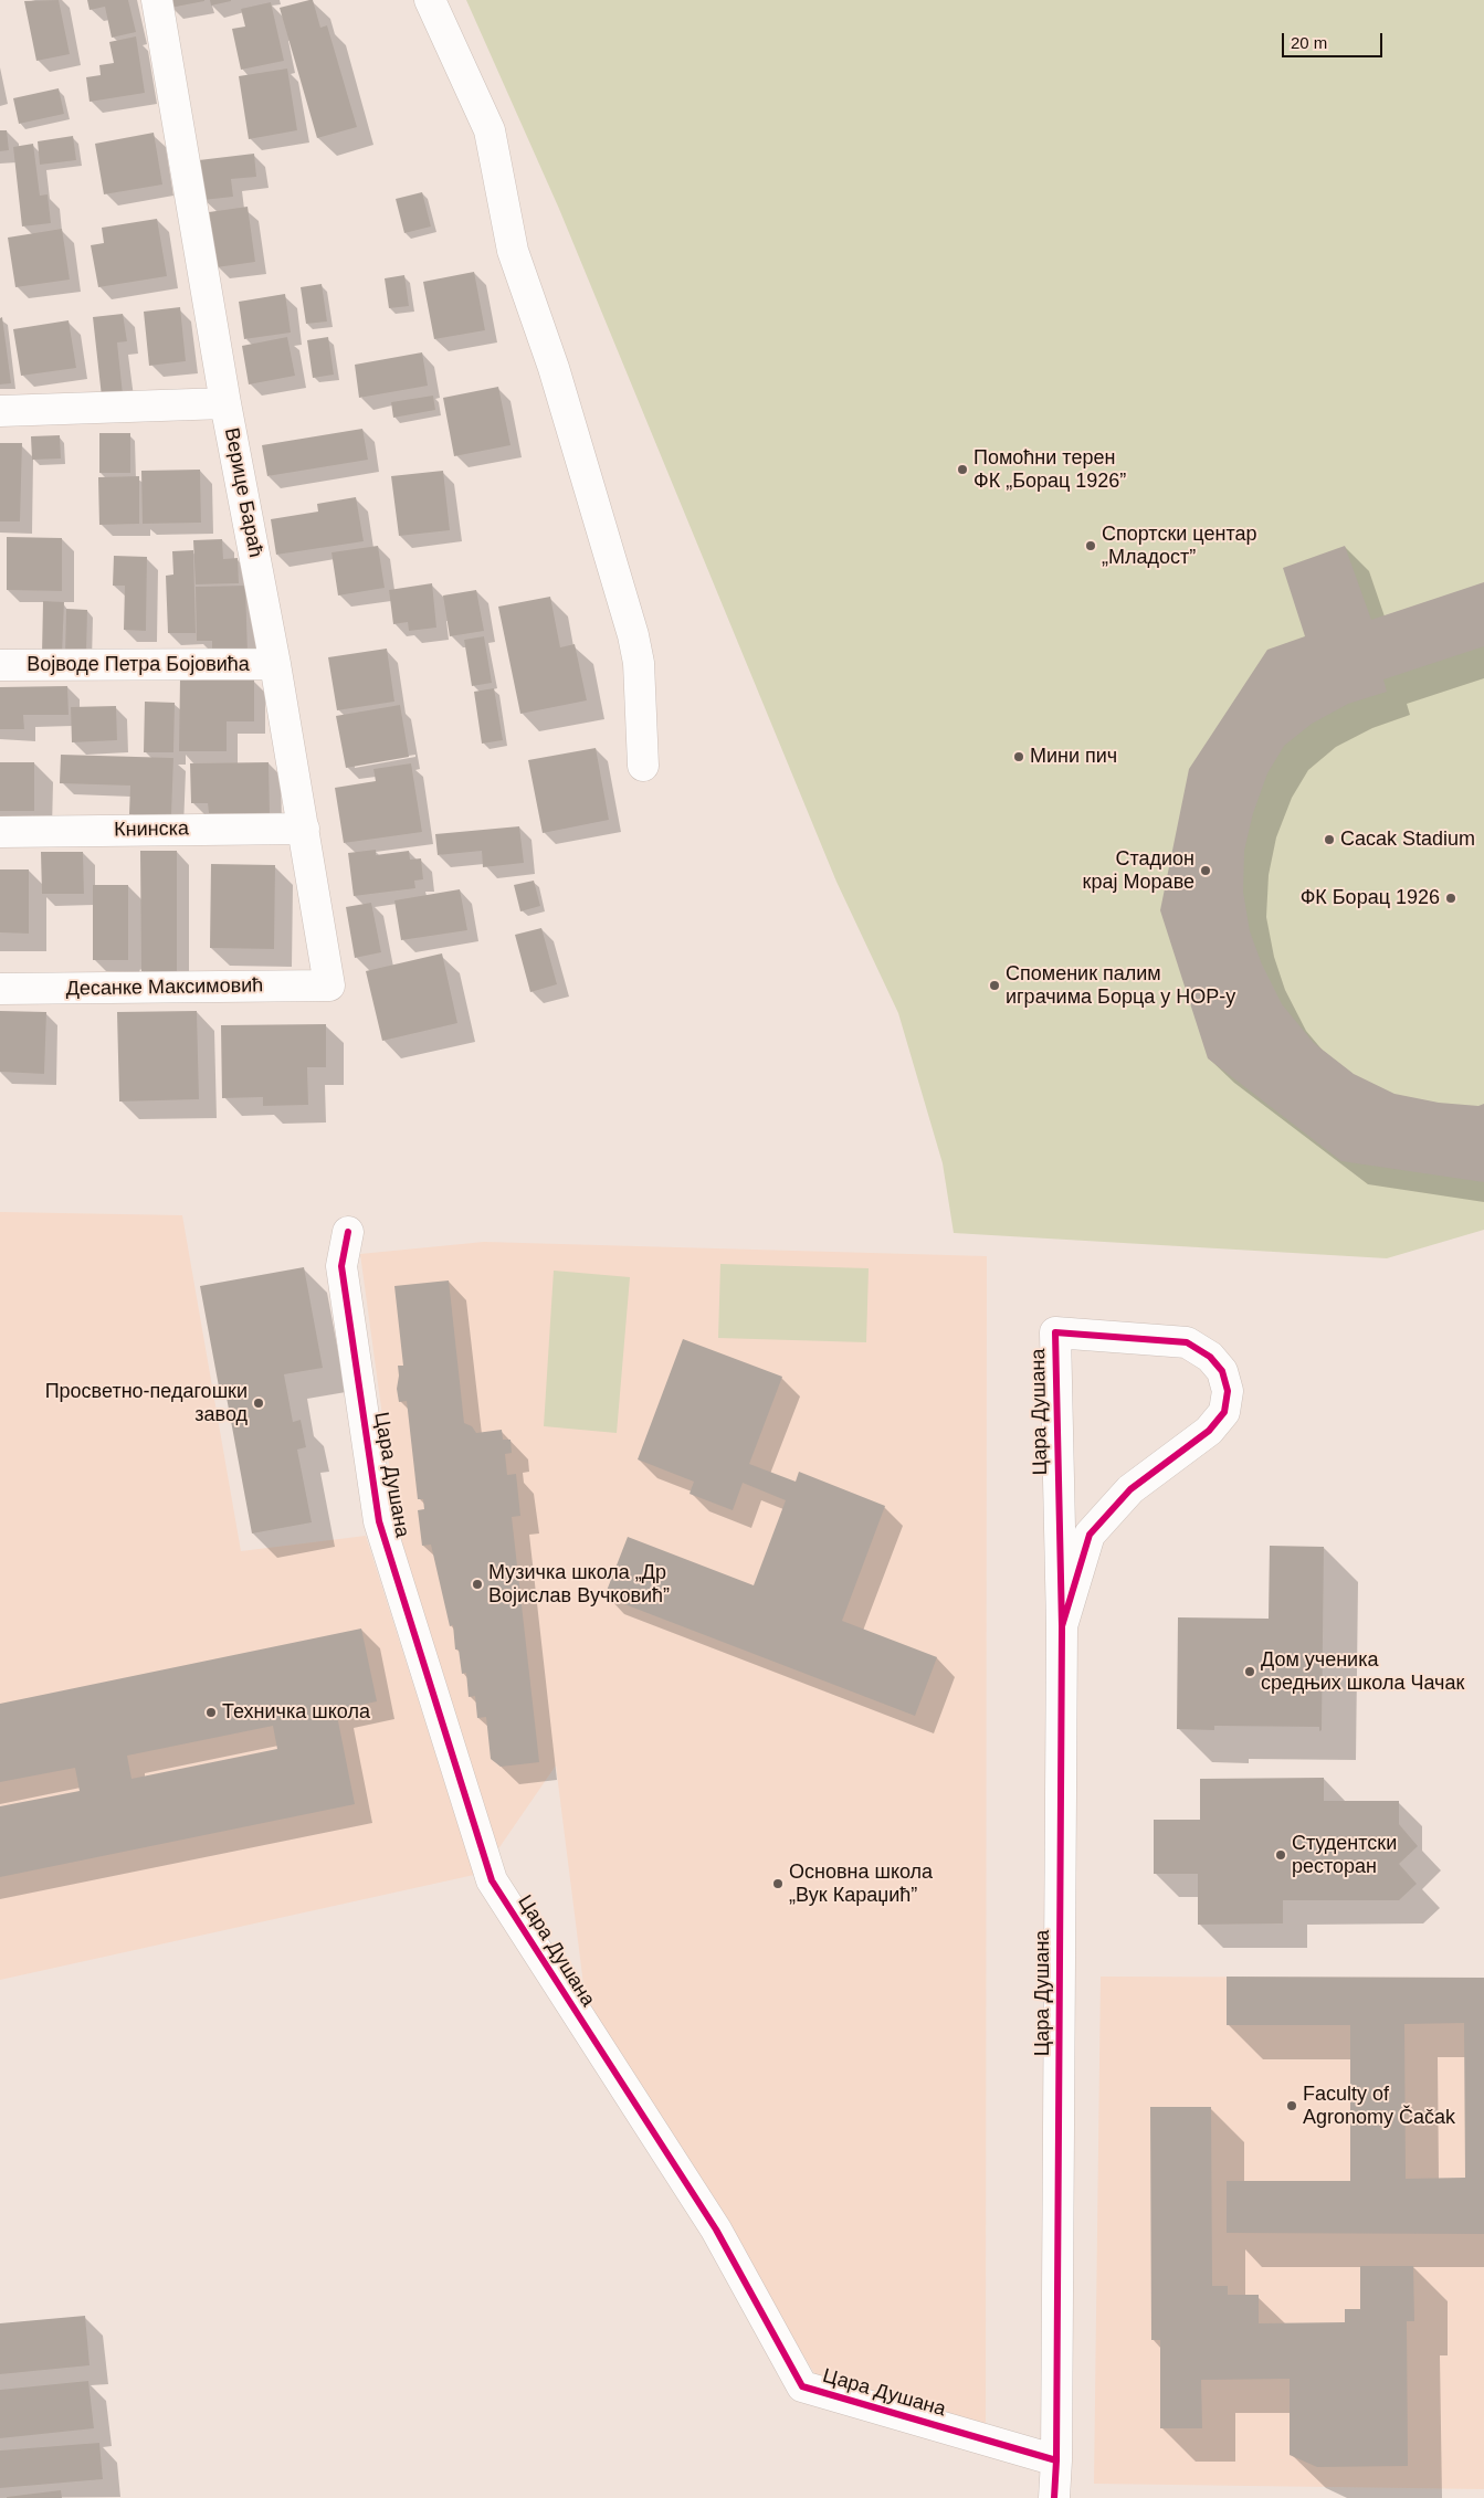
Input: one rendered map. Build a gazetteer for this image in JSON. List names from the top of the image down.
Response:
{
  "streets": {
    "street": [
      "Верице Бараћ",
      "Војводе Петра Бојовића",
      "Книнска",
      "Десанке Максимовић",
      "Цара Душана"
    ]
  },
  "crossings": [
    ["Верице Бараћ", "Војводе Петра Бојовића"],
    ["Верице Бараћ", "Книнска"],
    ["Верице Бараћ", "Десанке Максимовић"]
  ],
  "places": [
    "Помоћни терен ФК „Борац 1926”",
    "Спортски центар „Младост”",
    "Мини пич",
    "Cacak Stadium",
    "Стадион крај Мораве",
    "ФК Борац 1926",
    "Споменик палим играчима Борца у НОР-у",
    "Просветно-педагошки завод",
    "Музичка школа „Др Војислав Вучковић”",
    "Дом ученика средњих школа Чачак",
    "Техничка школа",
    "Студентски ресторан",
    "Основна школа „Вук Караџић”",
    "Faculty of Agronomy Čačak"
  ],
  "scale_bar": "20 m"
}
